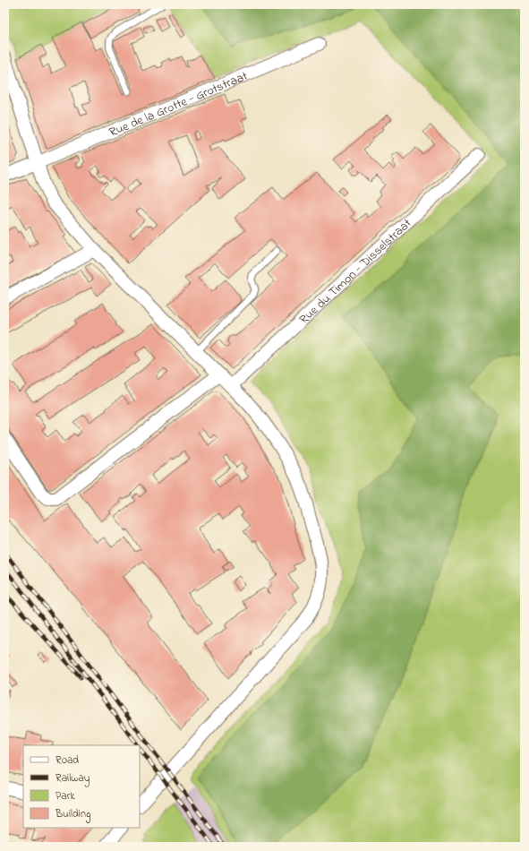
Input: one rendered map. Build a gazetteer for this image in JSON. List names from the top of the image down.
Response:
{
  "streets": {
    "street": ["Rue de la Grotte - Grotstraat", "Rue du Timon - Disselstraat"]
  },
  "legend": [
    "Road",
    "Railway",
    "Park",
    "Building"
  ]
}
